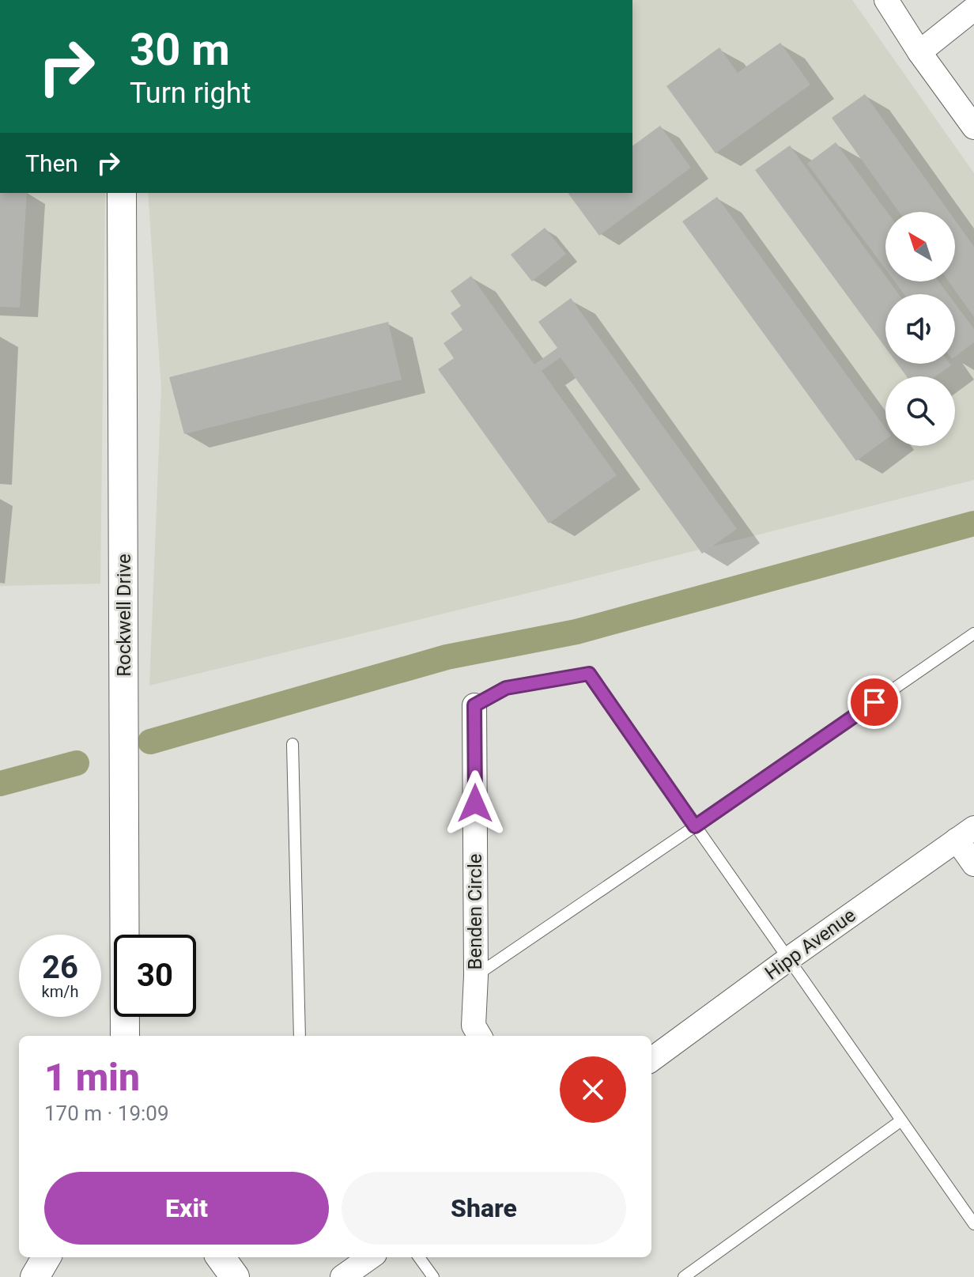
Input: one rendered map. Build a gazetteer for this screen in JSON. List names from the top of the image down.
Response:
{
  "streets": {
    "street": ["Rockwell Drive", "Benden Circle", "Hipp Avenue"]
  },
  "north": "top left",
  "page": {
    "turn": ["30 m", "Turn right"],
    "then": "Then",
    "speed": "26 km/h",
    "limit": "30",
    "heading": ["1 min", "170 m · 19:09"],
    "buttons": ["Exit", "Share"]
  }
}
